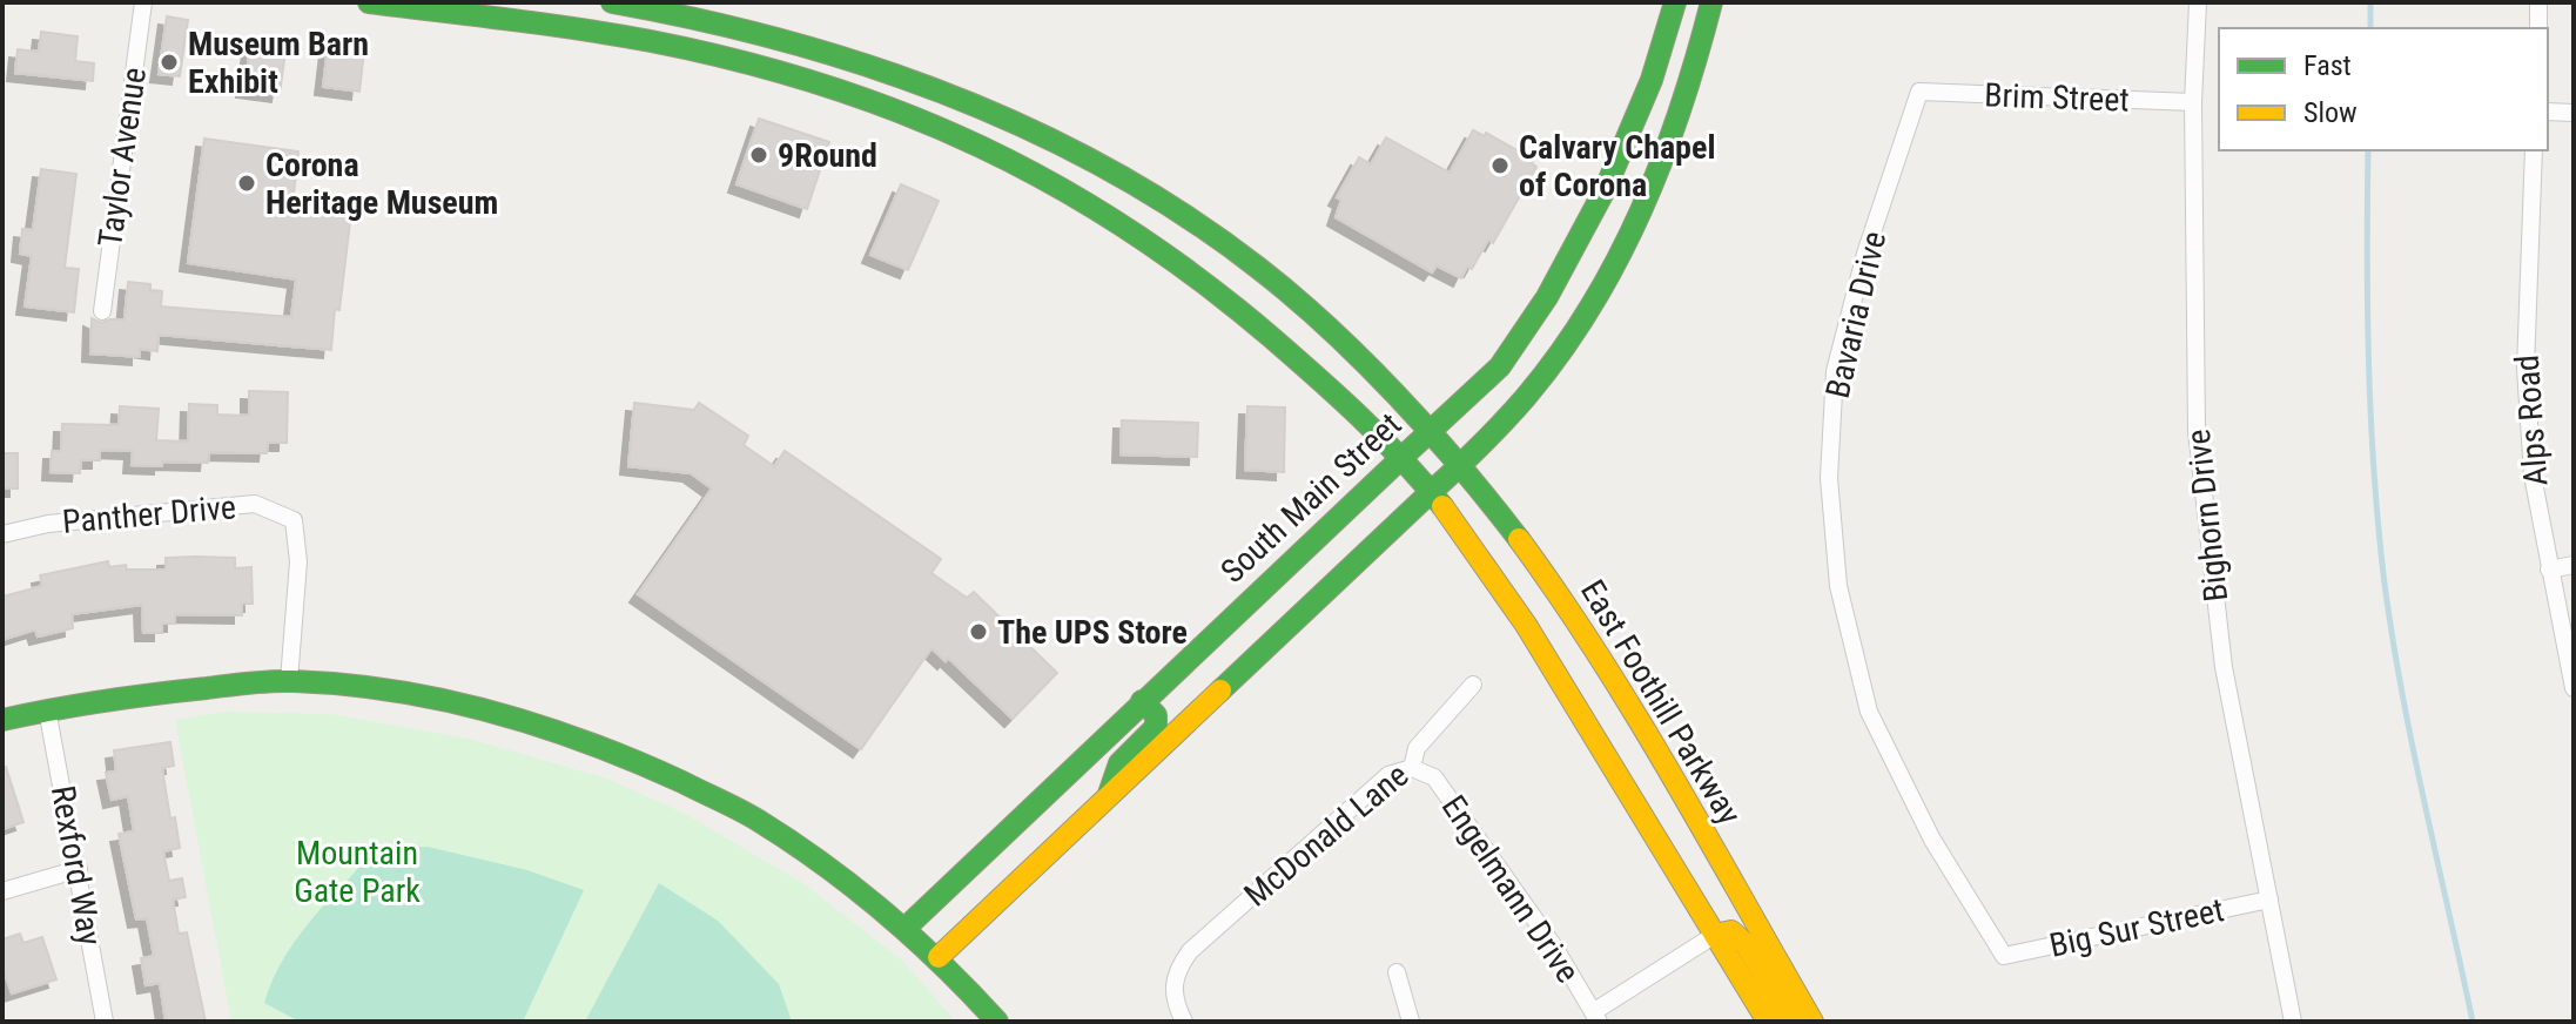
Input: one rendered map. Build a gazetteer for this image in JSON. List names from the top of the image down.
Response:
{
  "streets": {
    "main road": ["South Main Street", "East Foothill Parkway"],
    "street": [
      "Brim Street",
      "Taylor Avenue",
      "Bavaria Drive",
      "Alps Road",
      "Panther Drive",
      "Bighorn Drive",
      "McDonald Lane",
      "Rexford Way",
      "Engelmann Drive",
      "Big Sur Street"
    ]
  },
  "crossings": [
    ["Brim Street", "Bavaria Drive"],
    ["Brim Street", "Bighorn Drive"],
    ["Bavaria Drive", "Big Sur Street"],
    ["South Main Street", "East Foothill Parkway"],
    ["Bighorn Drive", "Big Sur Street"],
    ["McDonald Lane", "Engelmann Drive"]
  ],
  "parks": ["Mountain Gate Park"],
  "places": [
    "Museum Barn Exhibit",
    "9Round",
    "Calvary Chapel of Corona",
    "Corona Heritage Museum",
    "The UPS Store"
  ],
  "legend": ["Fast", "Slow"]
}
